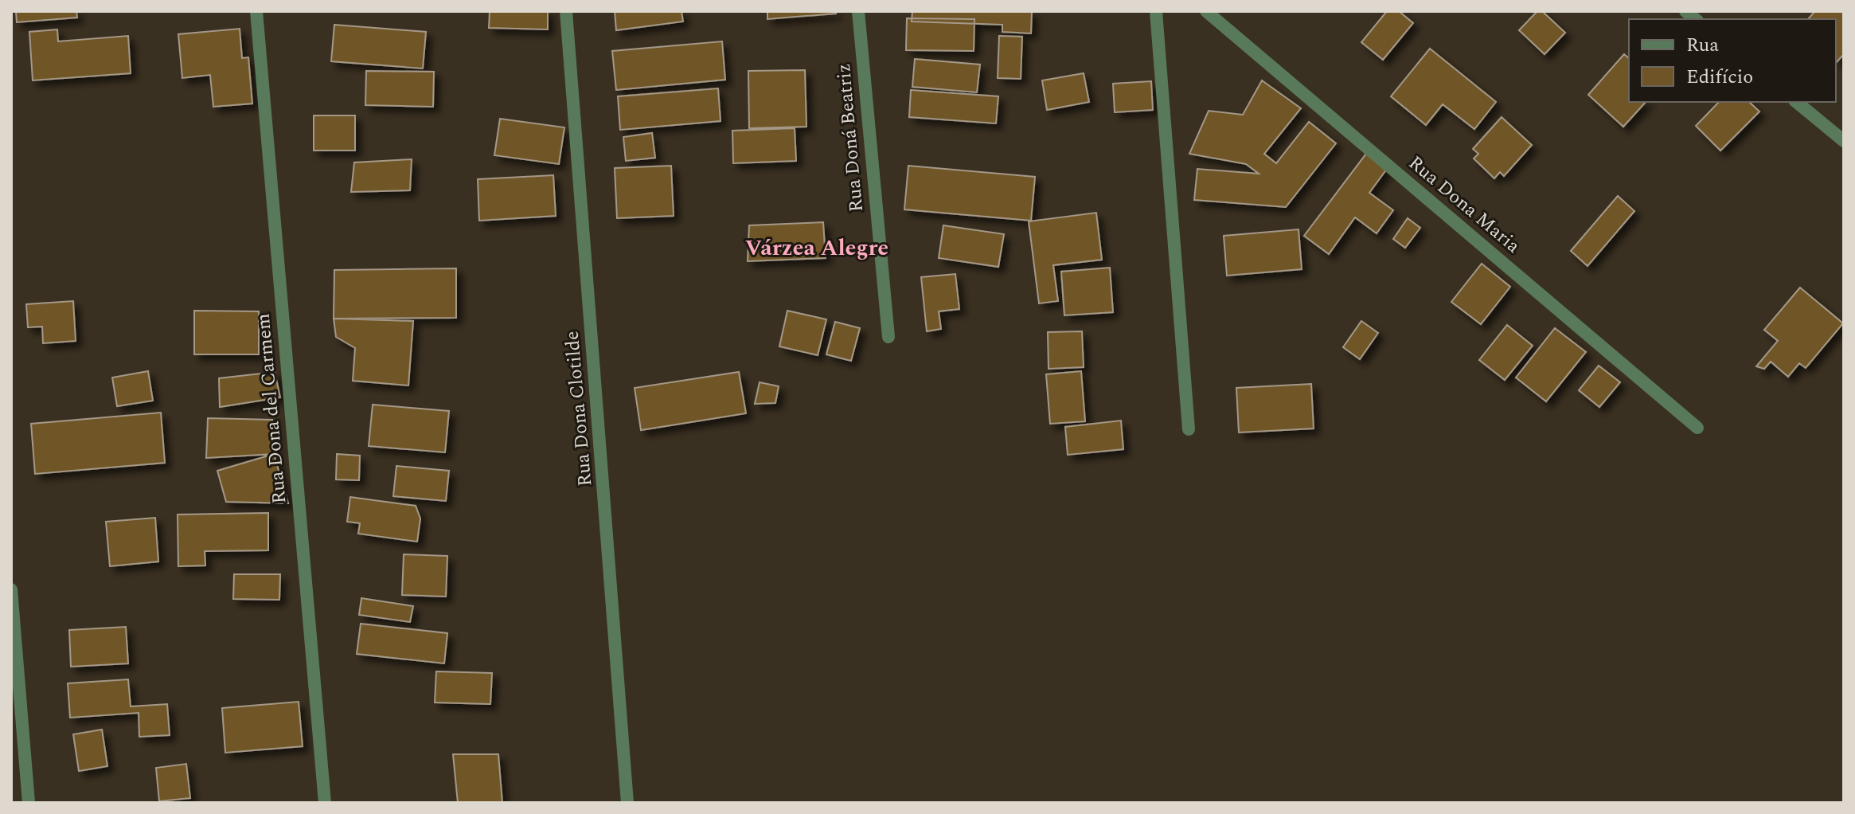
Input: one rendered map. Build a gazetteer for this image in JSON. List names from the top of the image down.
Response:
{
  "streets": {
    "street": [
      "Rua Doná Beatriz",
      "Rua Dona Maria",
      "Rua Dona del Carmem",
      "Rua Dona Clotilde"
    ]
  },
  "districts": ["Várzea Alegre"],
  "legend": ["Rua", "Edifício"]
}
